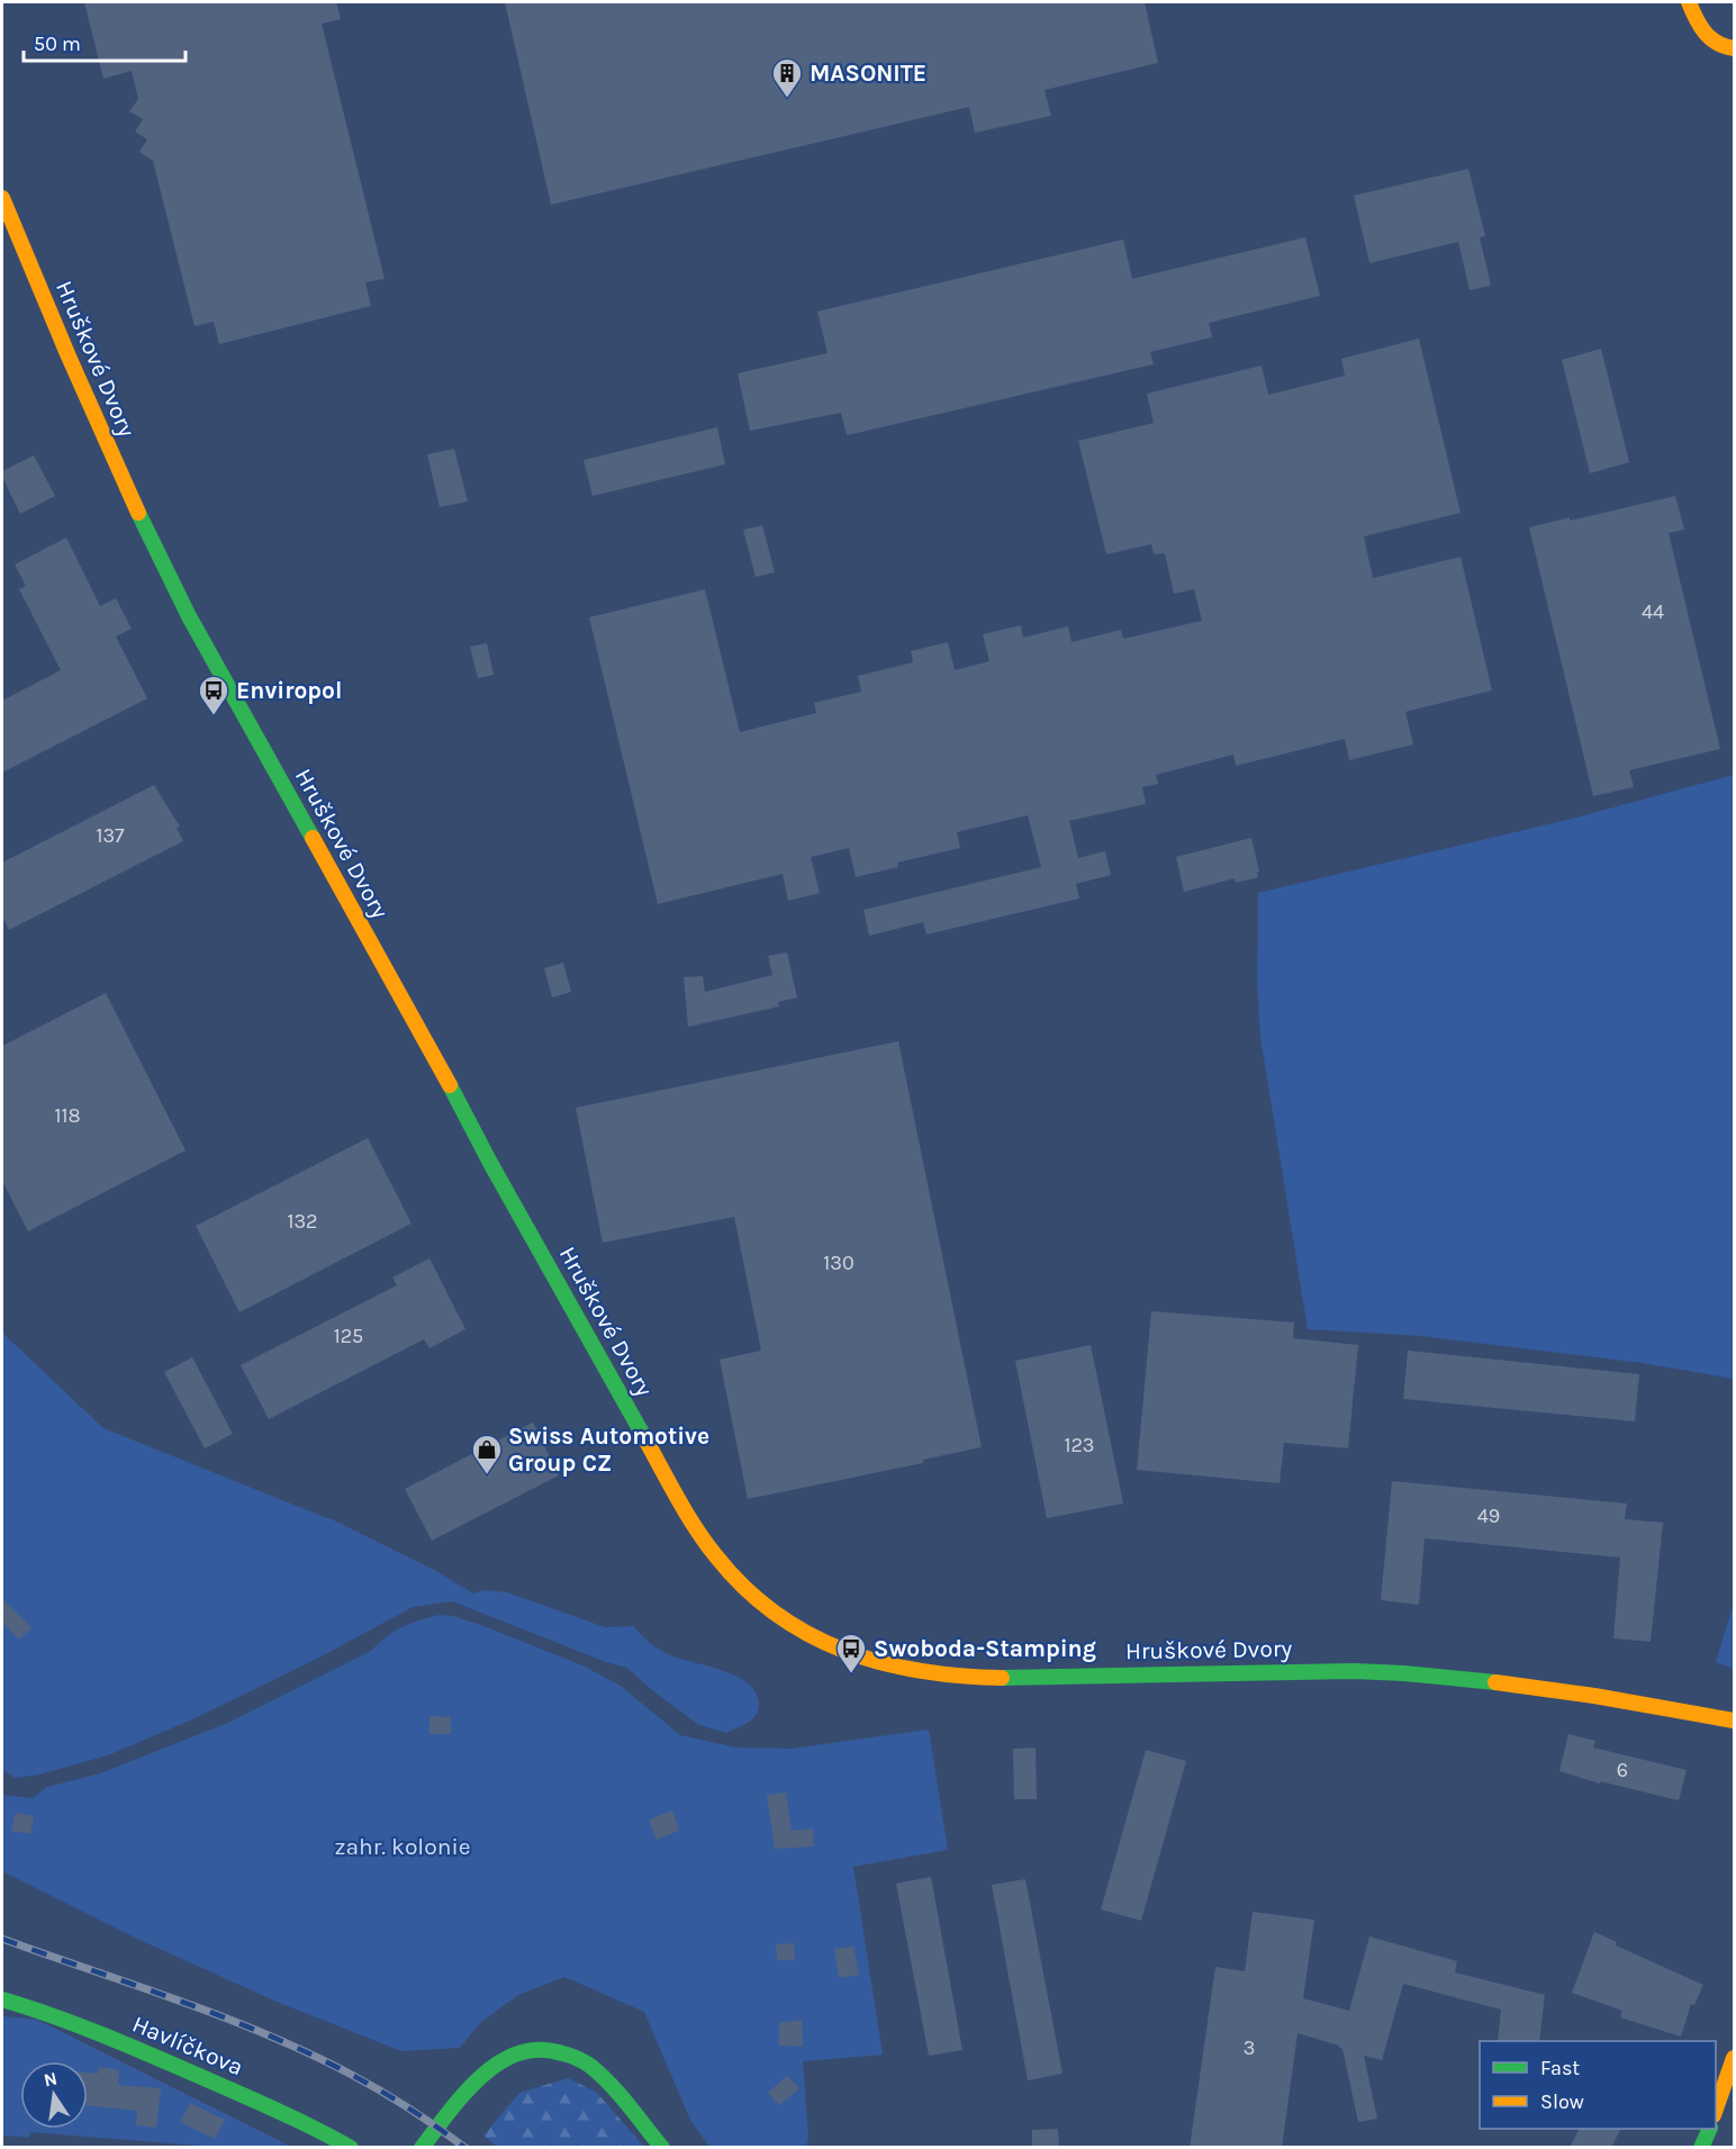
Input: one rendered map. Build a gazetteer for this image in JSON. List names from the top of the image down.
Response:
{
  "streets": {
    "street": ["Hruškové Dvory", "Havlíčkova"]
  },
  "parks": ["zahr. kolonie"],
  "places": {
    "building": ["MASONITE"],
    "bus stop": ["Enviropol", "Swoboda-Stamping"],
    "shop": ["Swiss Automotive Group CZ"]
  },
  "house_numbers": [
    "44",
    "137",
    "118",
    "132",
    "130",
    "125",
    "123",
    "49",
    "6",
    "3"
  ],
  "legend": ["Fast", "Slow"],
  "scale_bar": "50 m",
  "north": "top"
}
